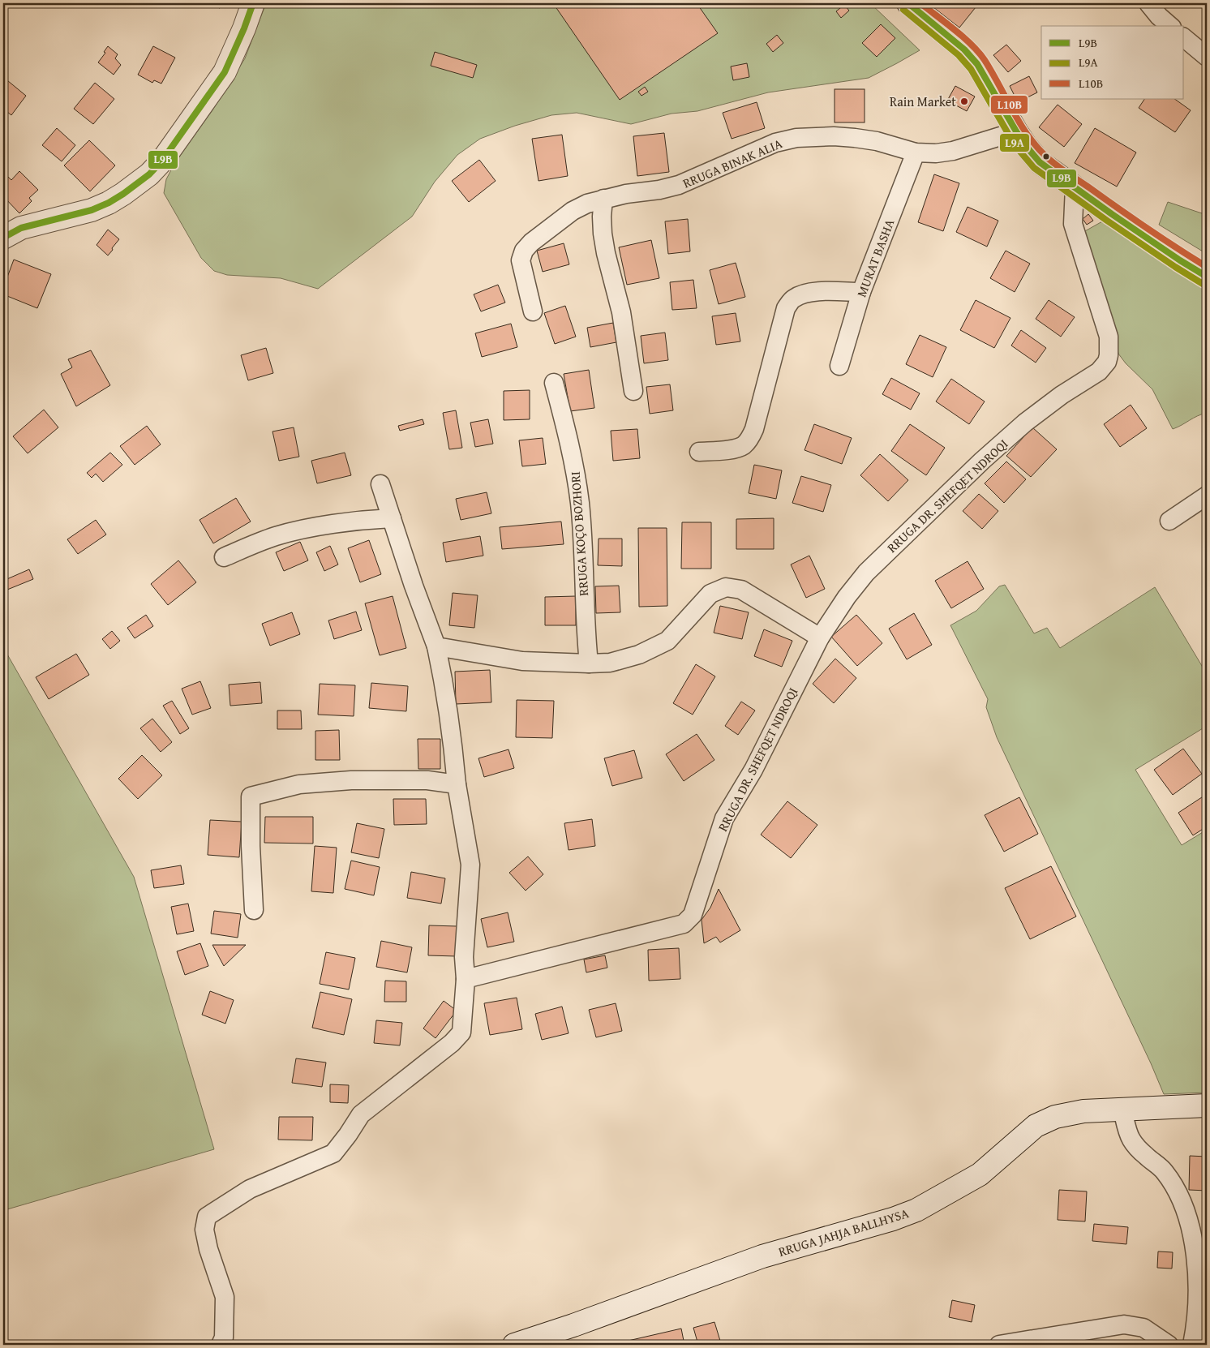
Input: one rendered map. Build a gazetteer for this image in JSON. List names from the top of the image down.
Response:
{
  "streets": {
    "main road": ["RRUGA JAHJA BALLHYSA"],
    "street": [
      "RRUGA BINAK ALIA",
      "MURAT BASHA",
      "RRUGA DR. SHEFQET NDROQI",
      "RRUGA KOÇO BOZHORI"
    ]
  },
  "crossings": [
    ["RRUGA BINAK ALIA", "MURAT BASHA"]
  ],
  "places": ["Rain Market"],
  "lines": ["transit line L9B", "transit line L10B", "transit line L9A"],
  "legend": ["L9B", "L9A", "L10B"]
}
